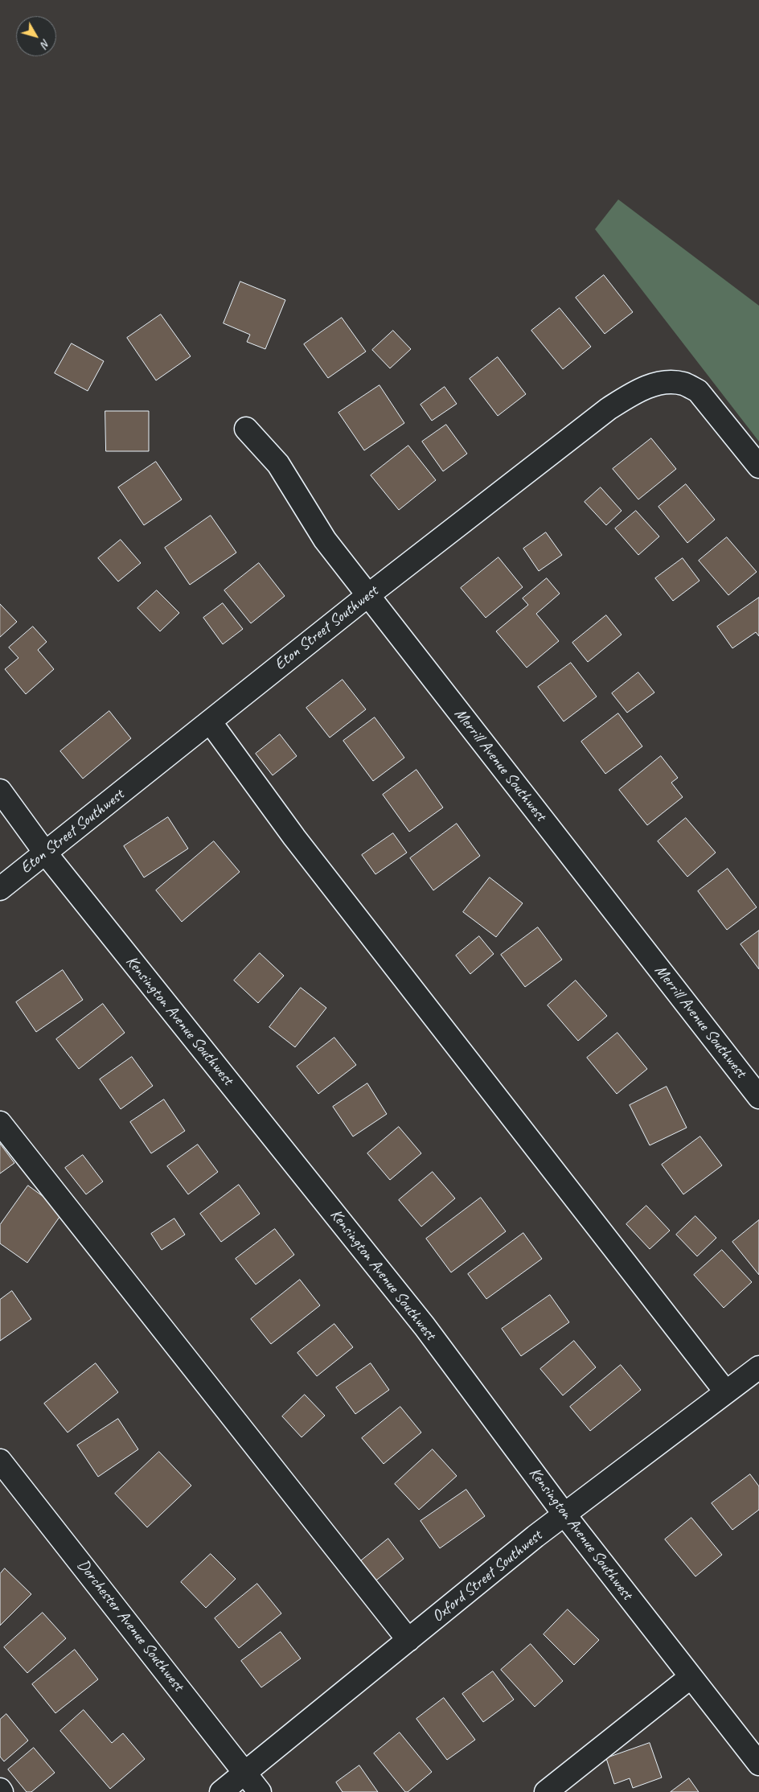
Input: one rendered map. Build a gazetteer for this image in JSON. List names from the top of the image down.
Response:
{
  "streets": {
    "street": [
      "Eton Street Southwest",
      "Merrill Avenue Southwest",
      "Kensington Avenue Southwest",
      "Oxford Street Southwest",
      "Dorchester Avenue Southwest"
    ]
  },
  "crossings": [
    ["Eton Street Southwest", "Merrill Avenue Southwest"],
    ["Eton Street Southwest", "Kensington Avenue Southwest"],
    ["Kensington Avenue Southwest", "Oxford Street Southwest"],
    ["Oxford Street Southwest", "Dorchester Avenue Southwest"]
  ],
  "north": "bottom right"
}
